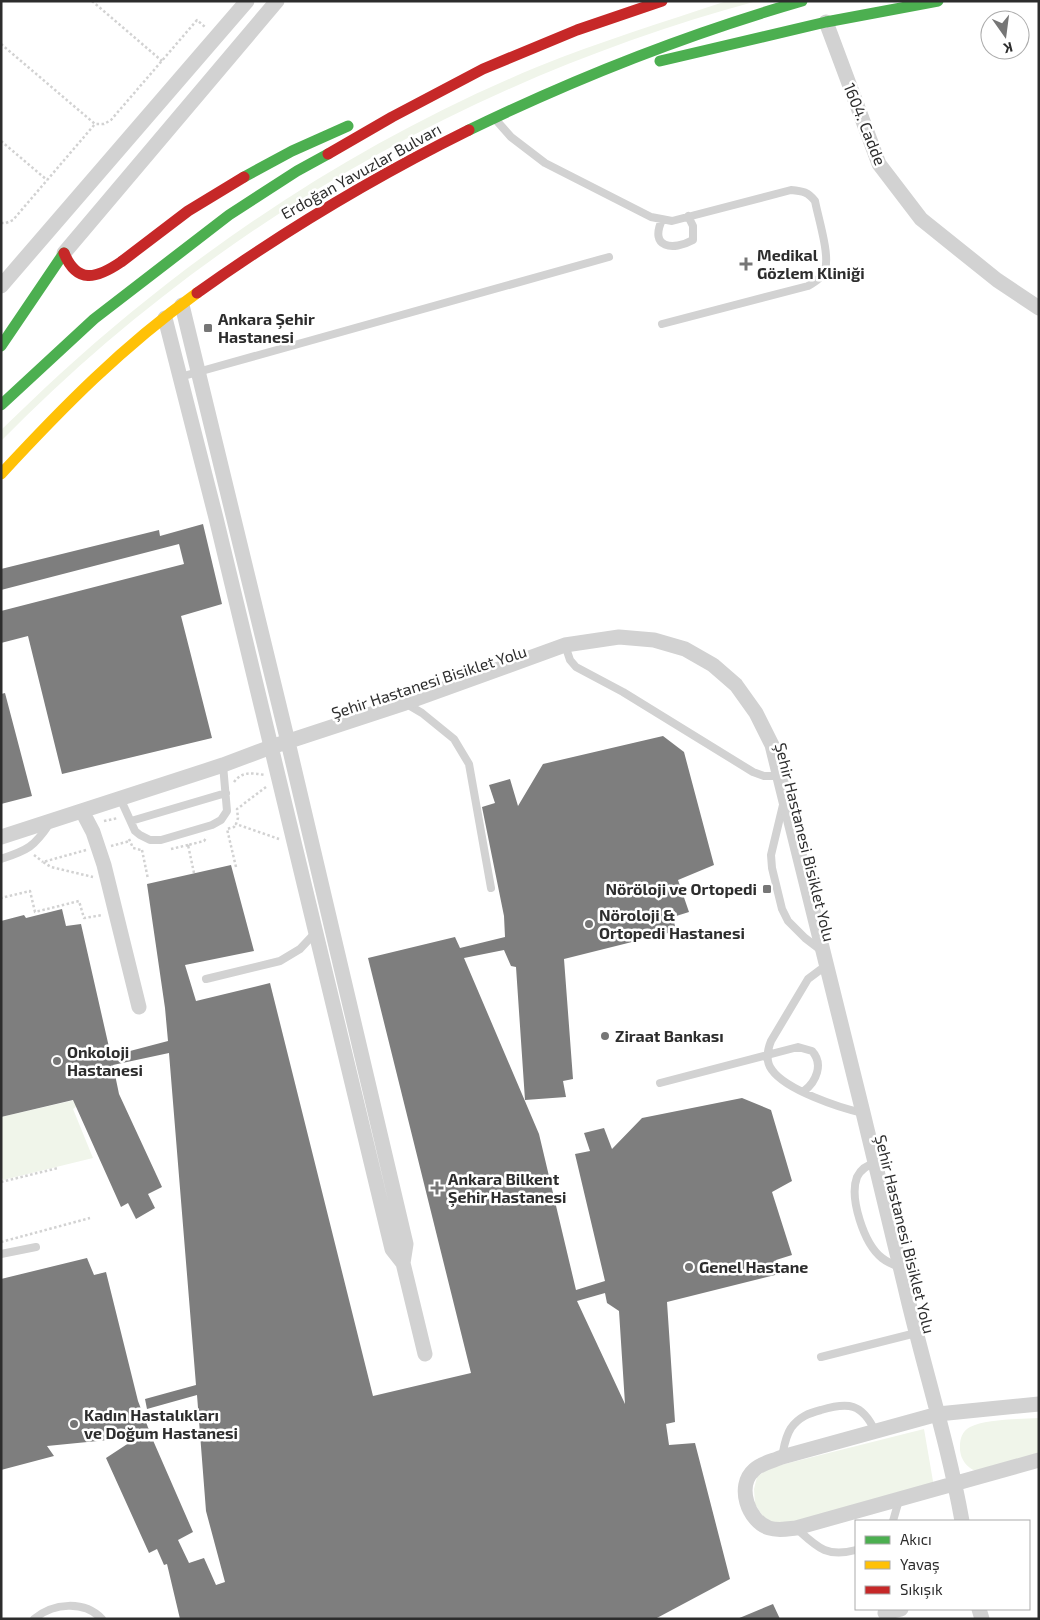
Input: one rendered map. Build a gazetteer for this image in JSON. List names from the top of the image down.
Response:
{
  "streets": {
    "main road": ["Erdoğan Yavuzlar Bulvarı"],
    "street": ["1604. Cadde"]
  },
  "places": {
    "health": ["Medikal Gözlem Kliniği", "Ankara Bilkent Şehir Hastanesi"],
    "transit": ["Ankara Şehir Hastanesi", "Nöröloji ve Ortopedi"],
    "other": [
      "Nöroloji & Ortopedi Hastanesi",
      "Ziraat Bankası",
      "Onkoloji Hastanesi",
      "Genel Hastane",
      "Kadın Hastalıkları ve Doğum Hastanesi"
    ]
  },
  "legend": ["Akıcı", "Yavaş", "Sıkışık"],
  "north": "bottom"
}
